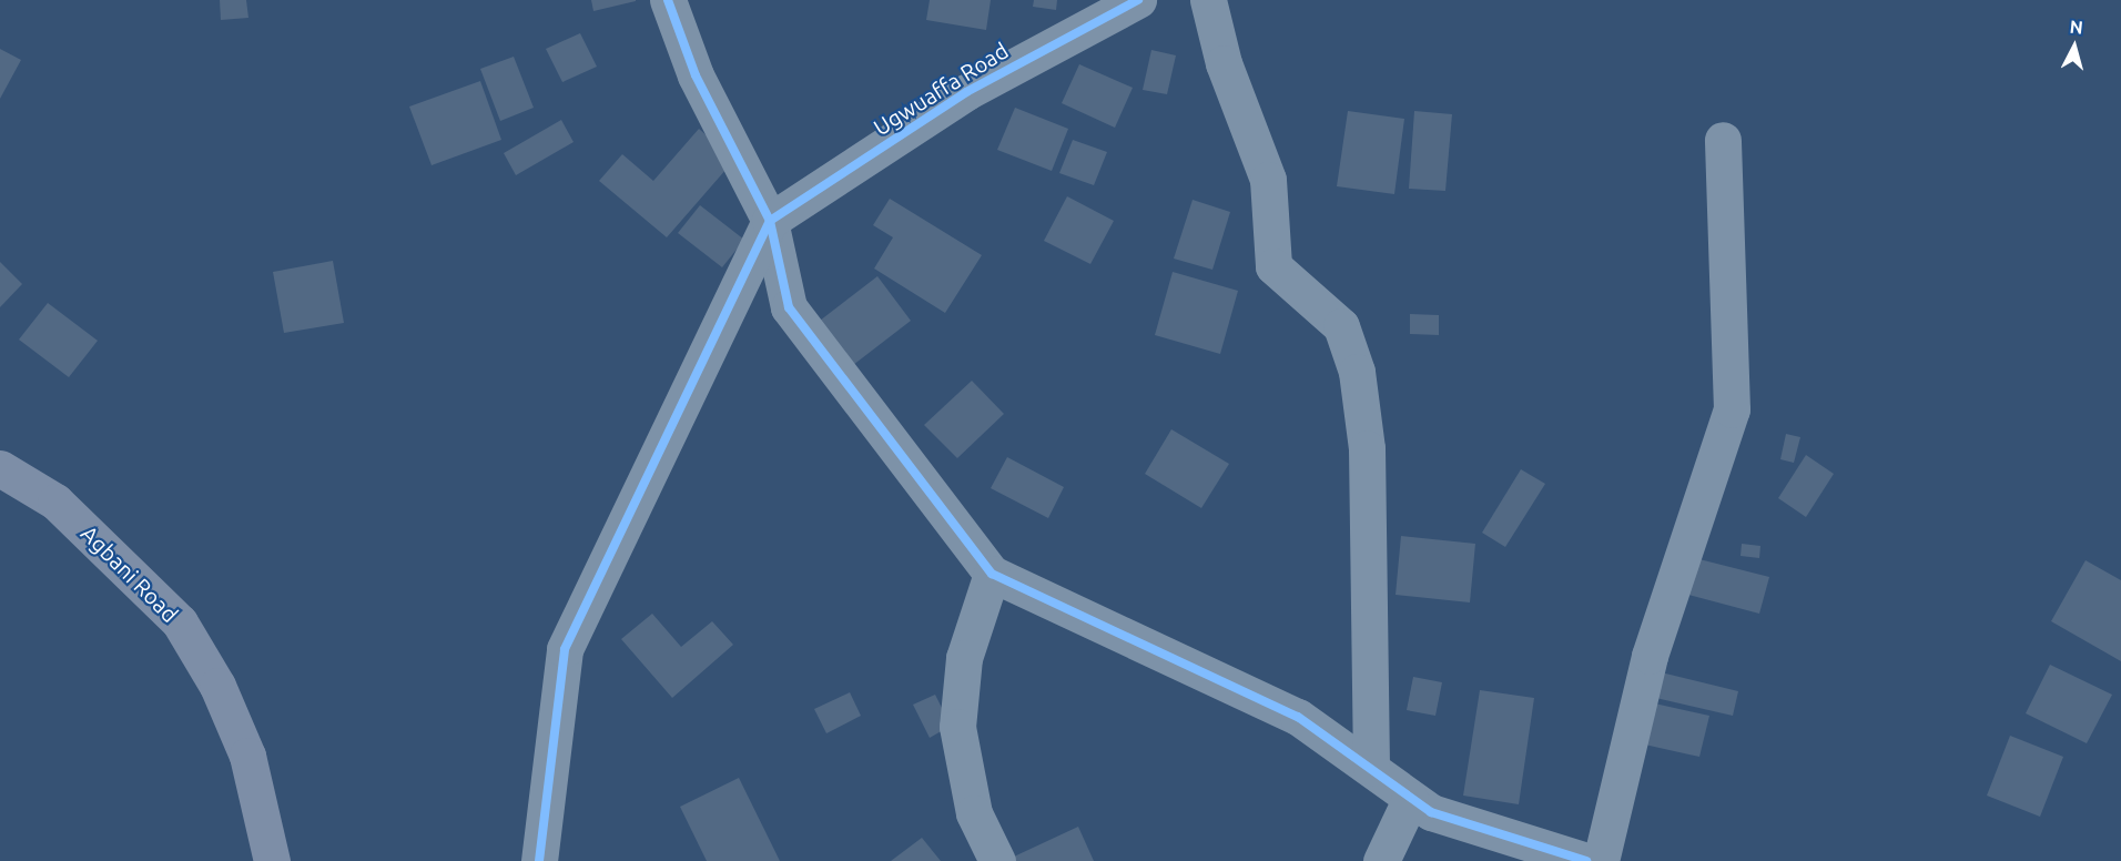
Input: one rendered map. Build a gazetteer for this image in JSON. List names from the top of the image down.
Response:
{
  "streets": {
    "main road": ["Agbani Road"],
    "street": ["Ugwuaffa Road"]
  },
  "north": "top"
}
